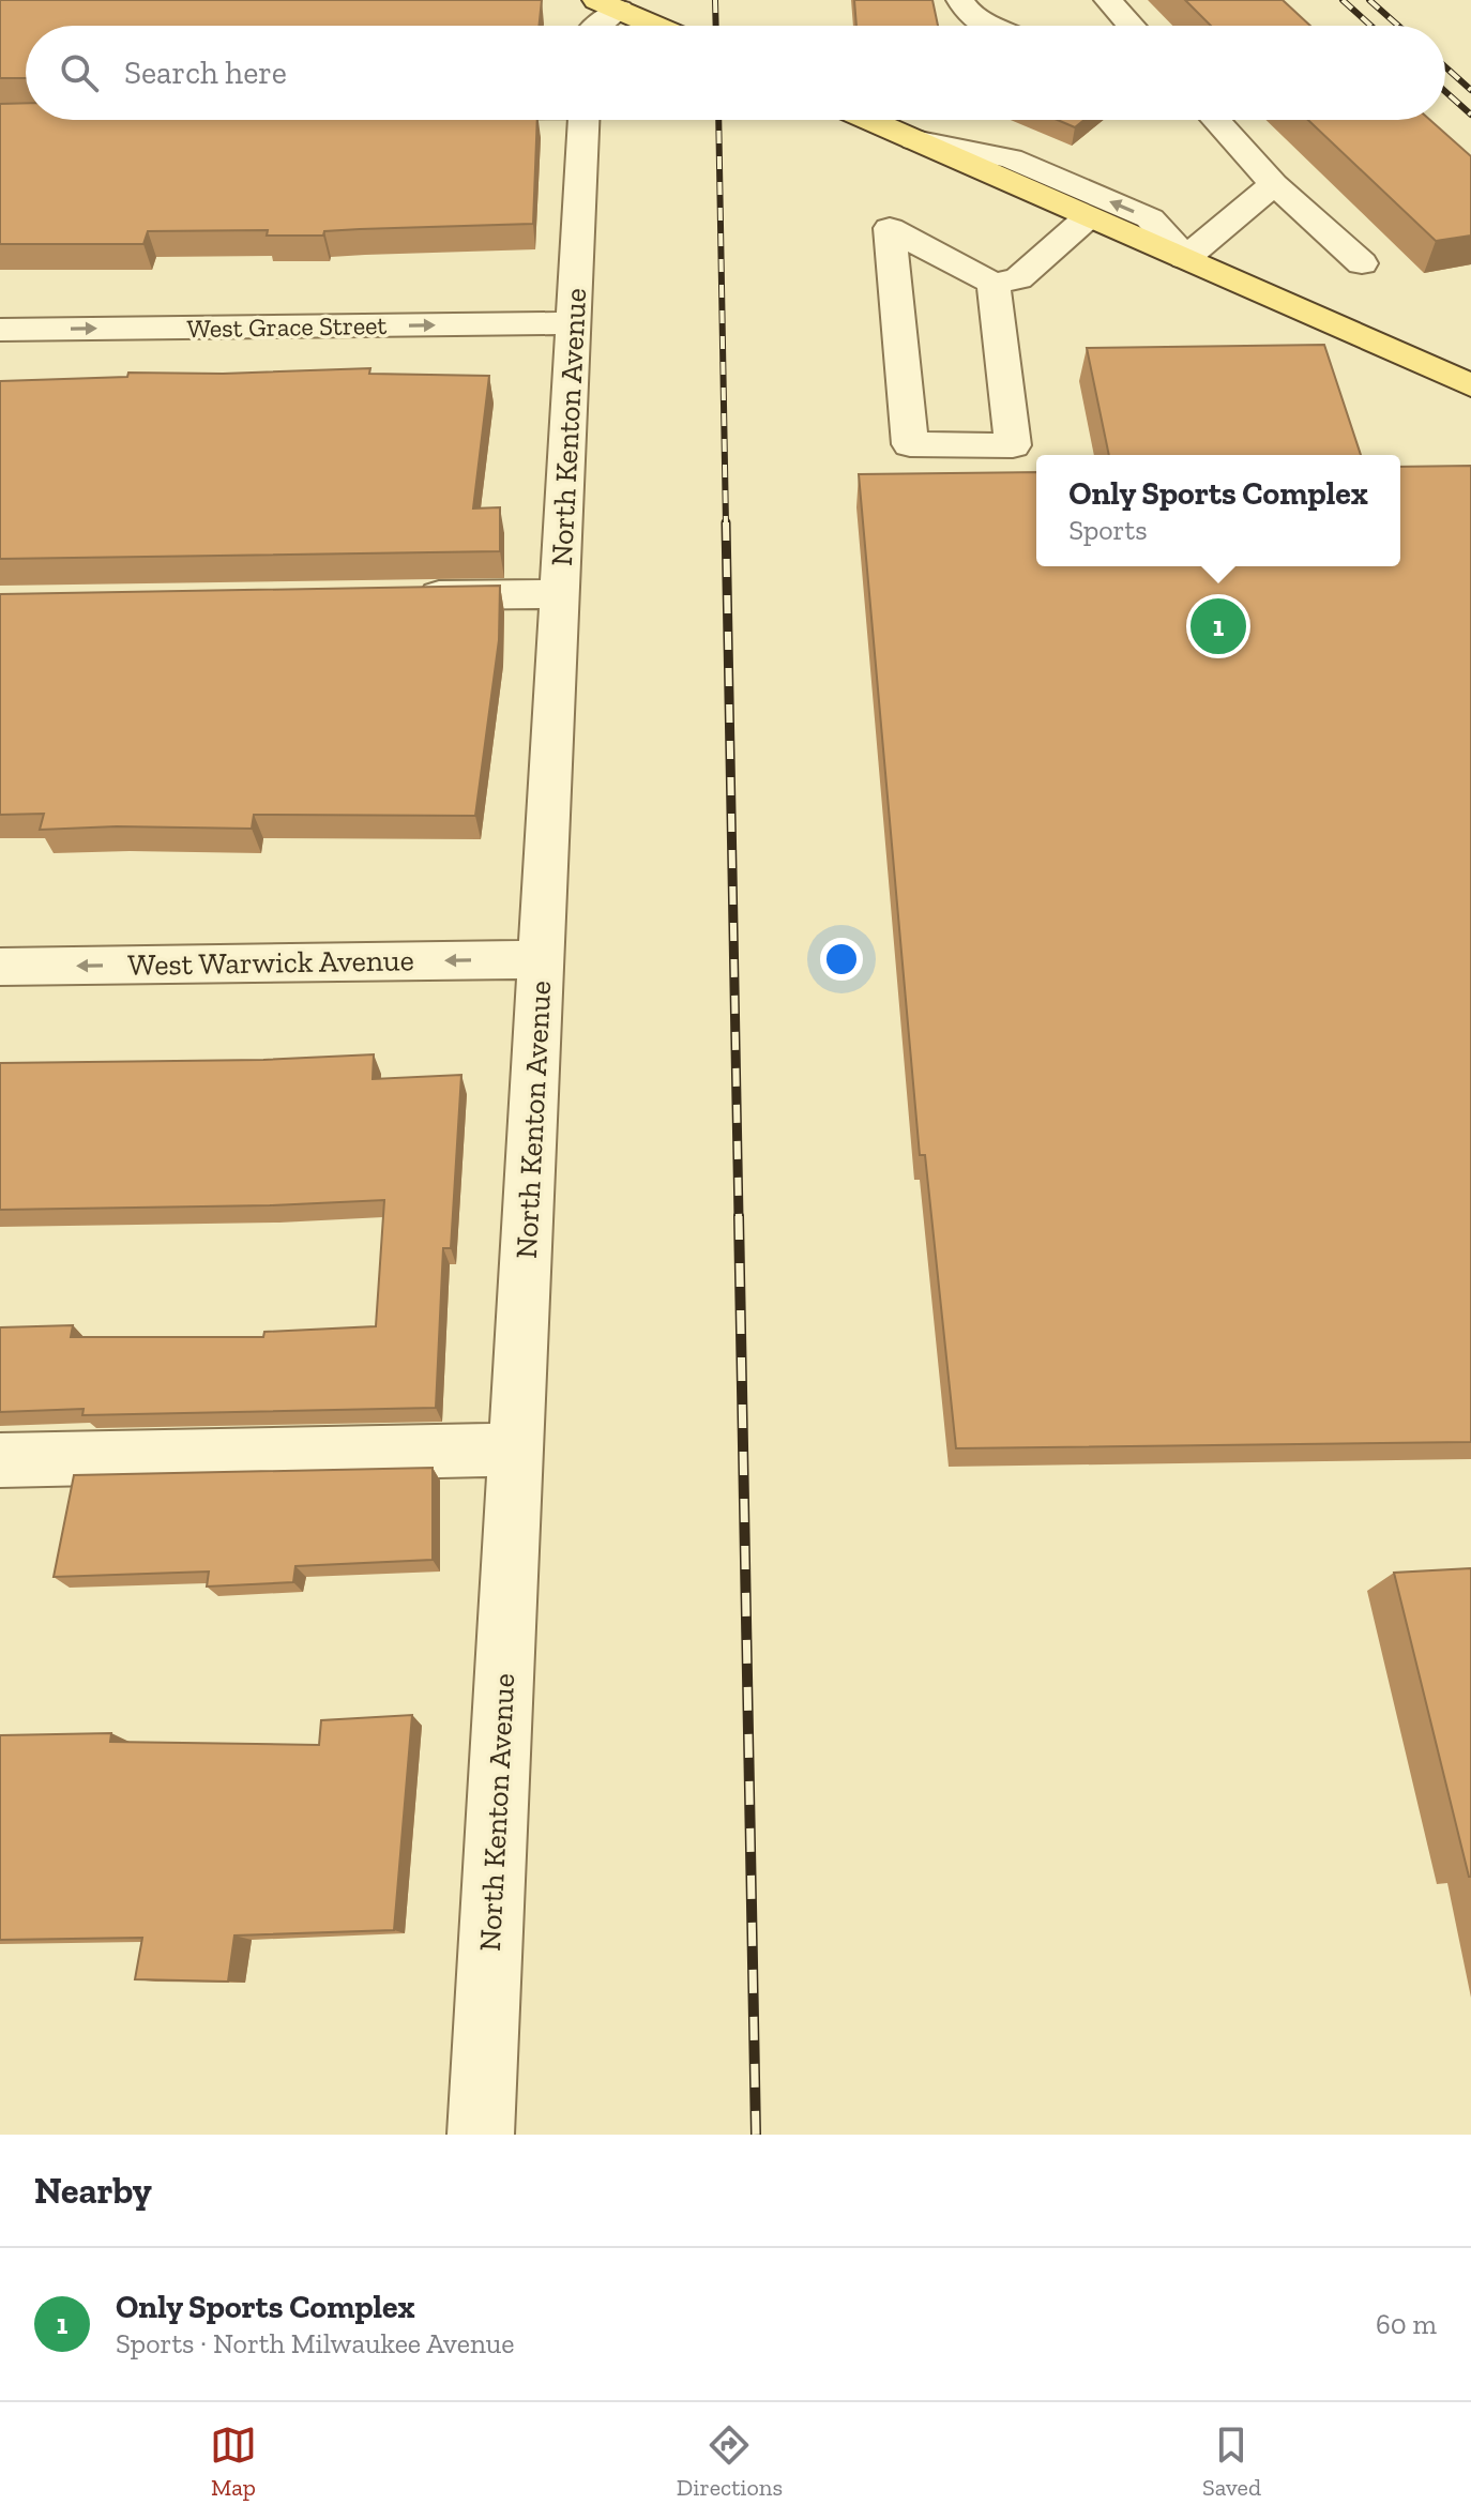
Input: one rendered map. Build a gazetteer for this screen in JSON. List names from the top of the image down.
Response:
{
  "streets": {
    "street": ["West Grace Street", "North Kenton Avenue", "West Warwick Avenue"]
  },
  "crossings": [
    ["West Grace Street", "North Kenton Avenue"],
    ["North Kenton Avenue", "West Warwick Avenue"]
  ],
  "one_way": ["West Grace Street", "West Warwick Avenue"],
  "page": {
    "search": "Search here",
    "popup": ["Only Sports Complex", "Sports"],
    "pins": "1",
    "heading": "Nearby",
    "list": [
      {
        "mark": "1",
        "name": "Only Sports Complex",
        "note": "Sports · North Milwaukee Avenue",
        "value": "60 m"
      }
    ],
    "nav": ["Map", "Directions", "Saved"]
  }
}
